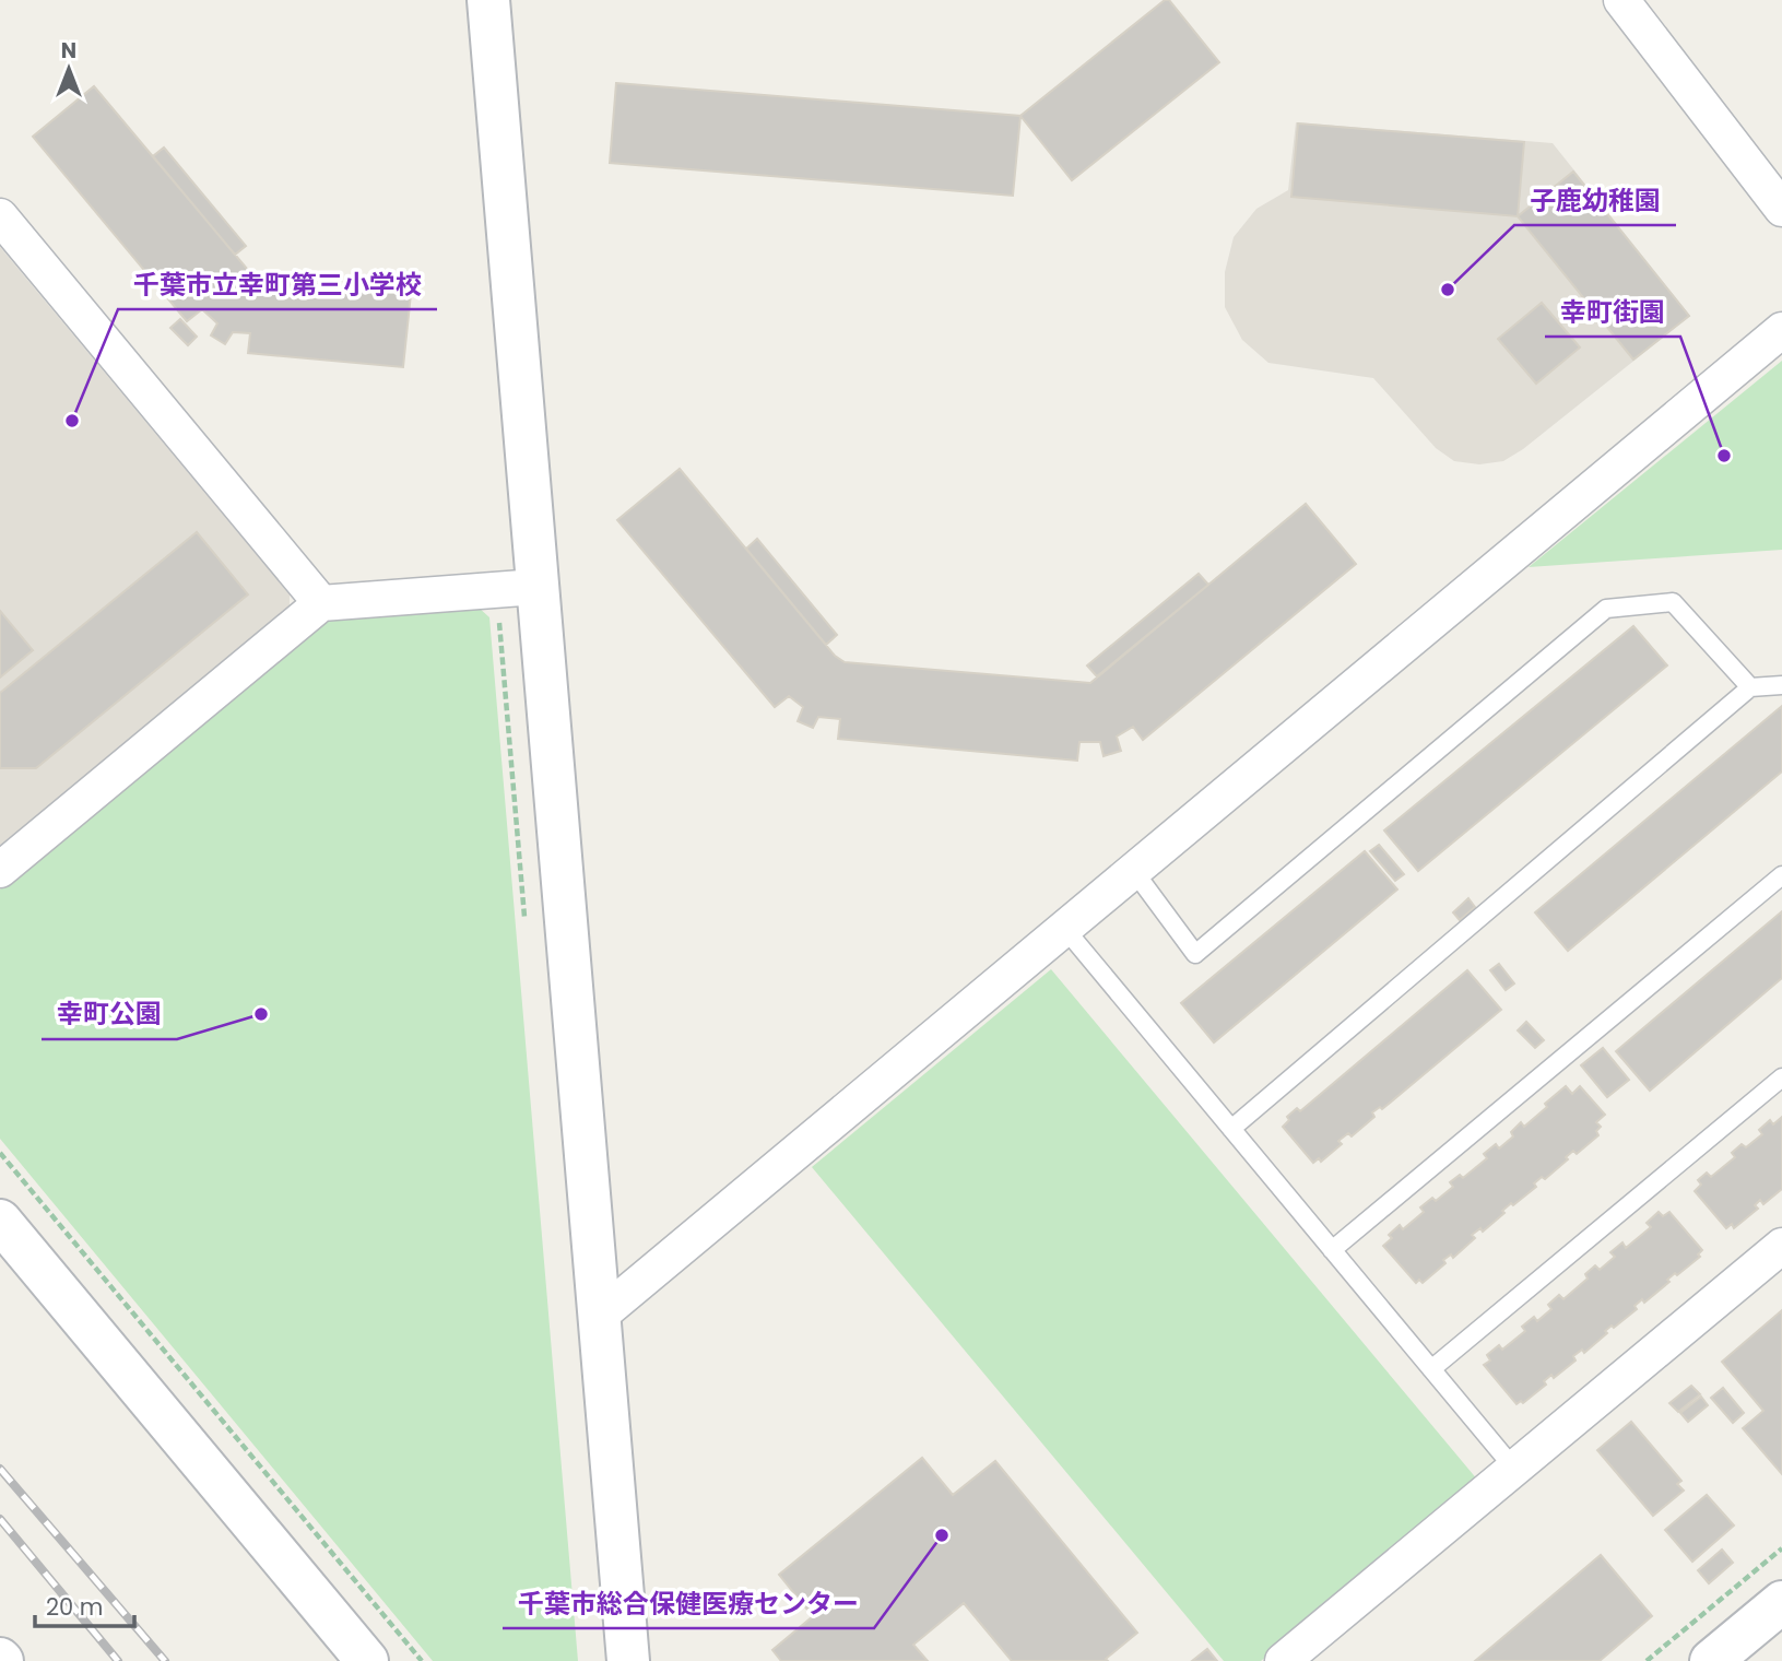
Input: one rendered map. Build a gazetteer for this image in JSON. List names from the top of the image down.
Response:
{
  "places": [
    "子鹿幼稚園",
    "千葉市立幸町第三小学校",
    "幸町街園",
    "幸町公園",
    "千葉市総合保健医療センター"
  ],
  "scale_bar": "20 m",
  "north": "top"
}
